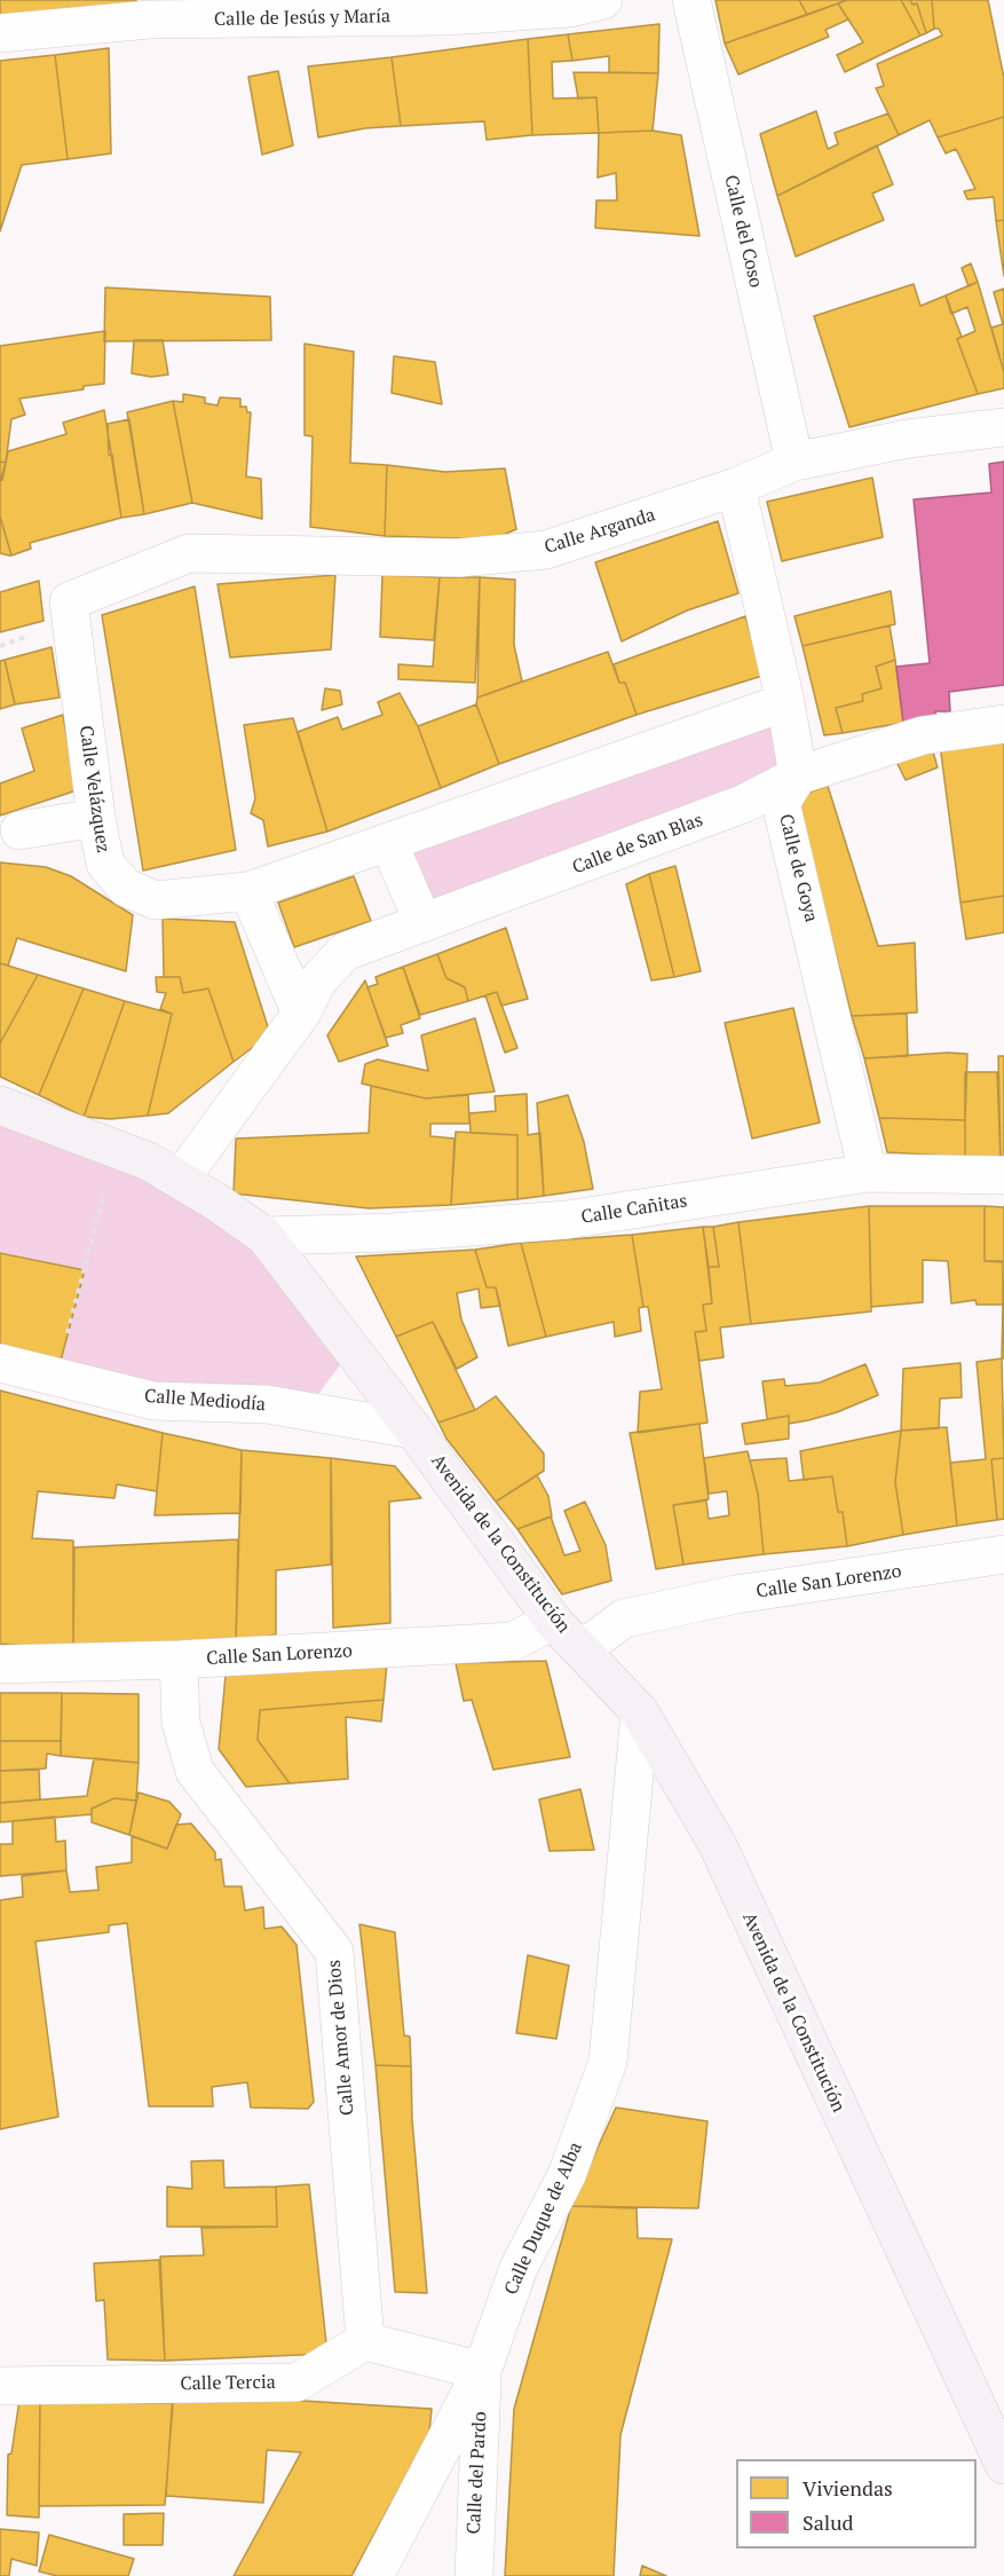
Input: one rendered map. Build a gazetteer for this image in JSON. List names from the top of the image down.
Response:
{
  "streets": {
    "street": [
      "Calle de Jesús y María",
      "Calle del Coso",
      "Calle Arganda",
      "Calle Velázquez",
      "Calle de San Blas",
      "Calle de Goya",
      "Calle Cañitas",
      "Calle Mediodía",
      "Avenida de la Constitución",
      "Calle San Lorenzo",
      "Calle Amor de Dios",
      "Calle Duque de Alba",
      "Calle Tercia",
      "Calle del Pardo"
    ]
  },
  "crossings": [
    ["Calle del Coso", "Calle Arganda"],
    ["Calle Arganda", "Calle Velázquez"],
    ["Calle de San Blas", "Calle de Goya"],
    ["Calle de San Blas", "Avenida de la Constitución"],
    ["Calle de Goya", "Calle Cañitas"],
    ["Calle Cañitas", "Avenida de la Constitución"],
    ["Calle Mediodía", "Avenida de la Constitución"],
    ["Avenida de la Constitución", "Calle San Lorenzo"],
    ["Avenida de la Constitución", "Calle Duque de Alba"],
    ["Calle San Lorenzo", "Calle Amor de Dios"],
    ["Calle Amor de Dios", "Calle Tercia"],
    ["Calle Duque de Alba", "Calle del Pardo"]
  ],
  "legend": ["Viviendas", "Salud"]
}
